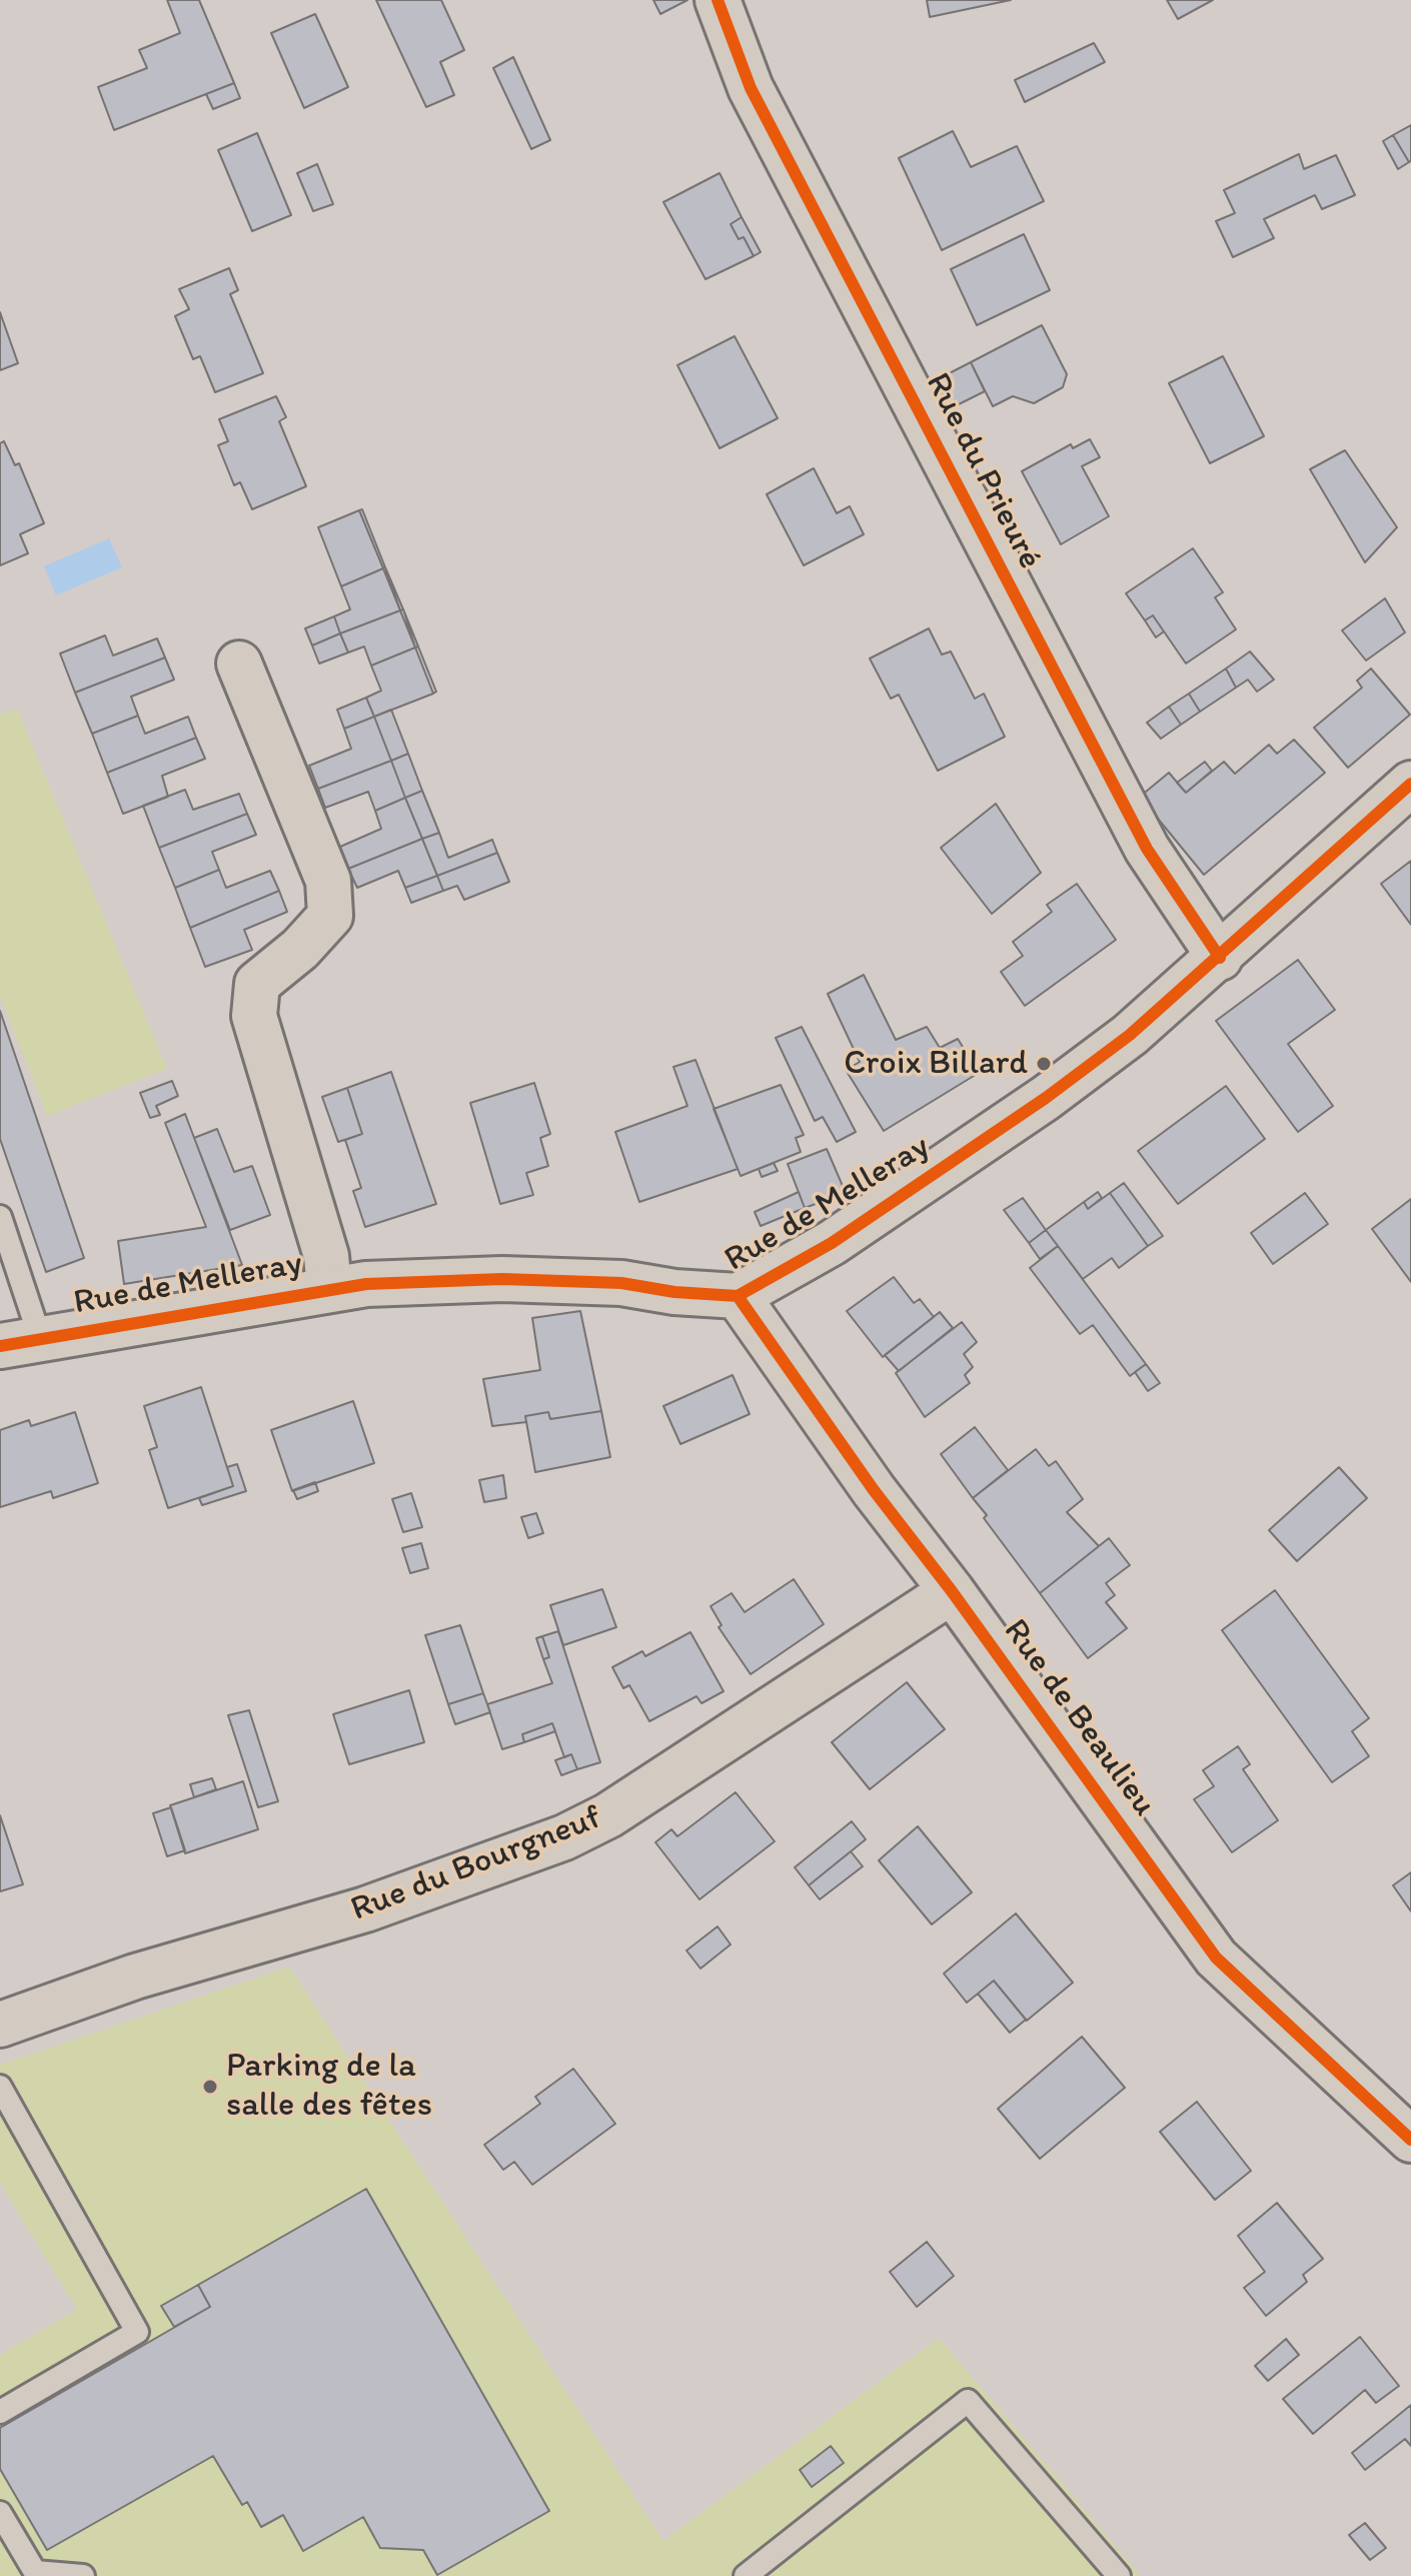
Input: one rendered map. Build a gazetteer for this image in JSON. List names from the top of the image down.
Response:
{
  "streets": {
    "street": [
      "Rue du Prieuré",
      "Rue de Melleray",
      "Rue de Beaulieu",
      "Rue du Bourgneuf"
    ]
  },
  "crossings": [
    ["Rue du Prieuré", "Rue de Melleray"],
    ["Rue de Melleray", "Rue de Beaulieu"],
    ["Rue de Beaulieu", "Rue du Bourgneuf"]
  ],
  "places": ["Croix Billard", "Parking de la salle des fêtes"]
}
